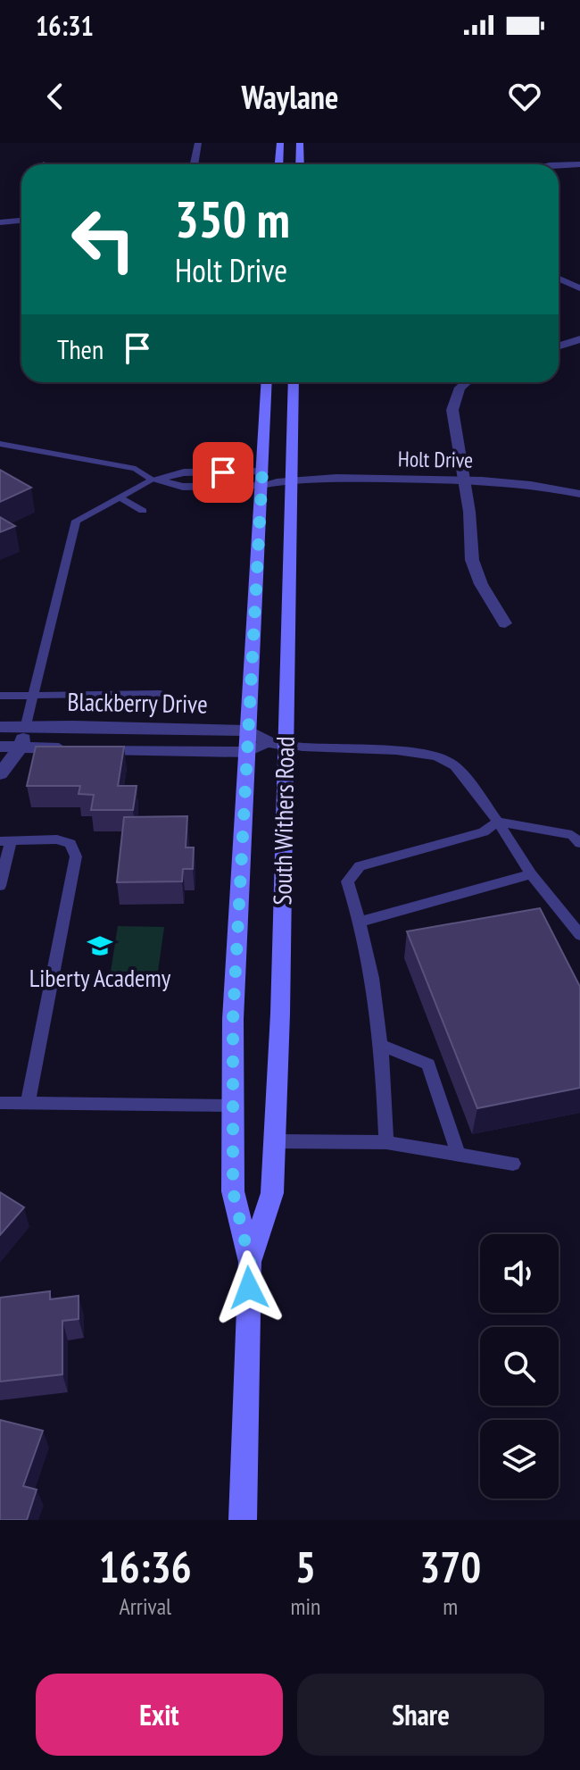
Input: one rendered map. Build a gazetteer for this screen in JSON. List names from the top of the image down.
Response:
{
  "streets": {
    "main road": ["South Withers Road"],
    "street": ["Holt Drive", "Blackberry Drive"]
  },
  "crossings": [
    ["Holt Drive", "South Withers Road"],
    ["Blackberry Drive", "South Withers Road"]
  ],
  "places": {
    "school or university": ["Liberty Academy"]
  },
  "page": {
    "status": "16:31",
    "header": "Waylane",
    "turn": ["350 m", "Holt Drive"],
    "then": "Then",
    "eta": [
      "16:36",
      "Arrival",
      "5",
      "min",
      "370",
      "m"
    ],
    "buttons": ["Exit", "Share"]
  }
}
